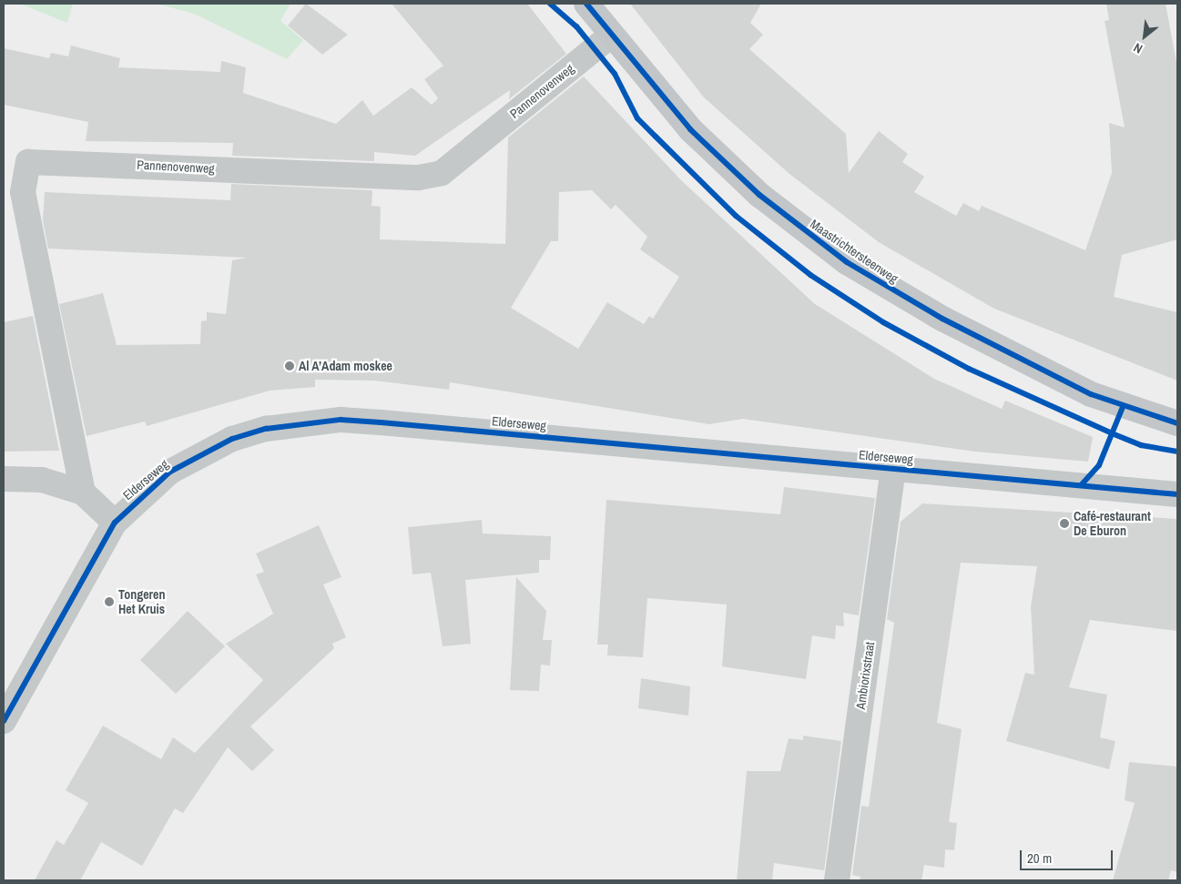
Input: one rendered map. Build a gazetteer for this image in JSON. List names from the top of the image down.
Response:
{
  "streets": {
    "main road": ["Maastrichtersteenweg", "Elderseweg"],
    "street": ["Pannenovenweg", "Ambiorixstraat"]
  },
  "crossings": [
    ["Pannenovenweg", "Maastrichtersteenweg"],
    ["Elderseweg", "Ambiorixstraat"]
  ],
  "places": ["Al A’Adam moskee", "Café-restaurant De Eburon", "Tongeren Het Kruis"],
  "scale_bar": "20 m",
  "north": "bottom left"
}
